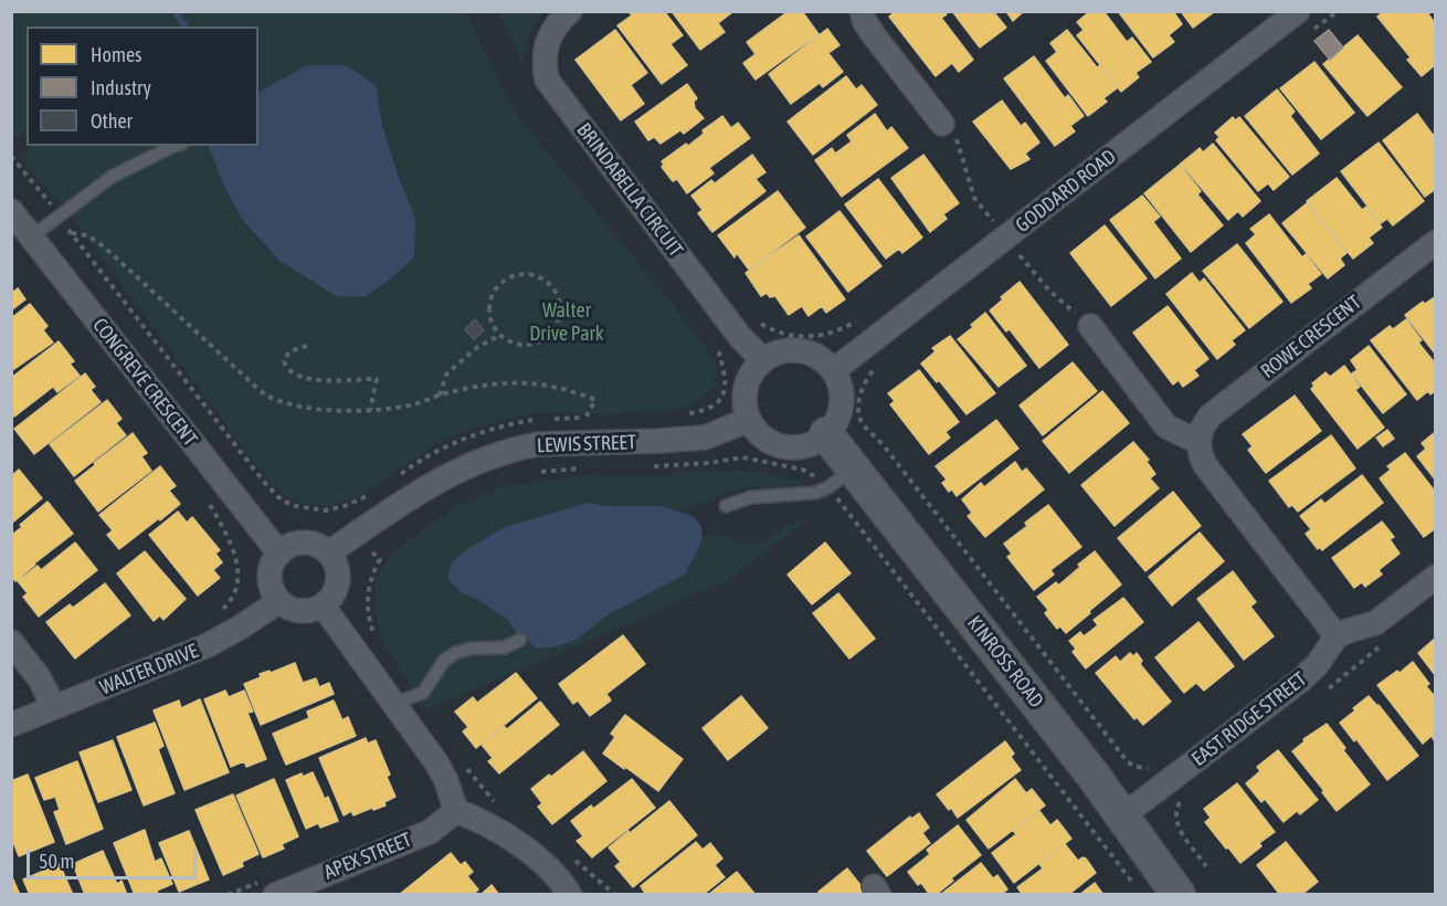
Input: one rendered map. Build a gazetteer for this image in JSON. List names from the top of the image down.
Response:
{
  "streets": {
    "street": [
      "BRINDABELLA CIRCUIT",
      "GODDARD ROAD",
      "ROWE CRESCENT",
      "CONGREVE CRESCENT",
      "LEWIS STREET",
      "KINROSS ROAD",
      "WALTER DRIVE",
      "EAST RIDGE STREET",
      "APEX STREET"
    ]
  },
  "crossings": [
    ["BRINDABELLA CIRCUIT", "GODDARD ROAD"],
    ["BRINDABELLA CIRCUIT", "LEWIS STREET"],
    ["BRINDABELLA CIRCUIT", "KINROSS ROAD"],
    ["GODDARD ROAD", "LEWIS STREET"],
    ["GODDARD ROAD", "KINROSS ROAD"],
    ["CONGREVE CRESCENT", "LEWIS STREET"],
    ["CONGREVE CRESCENT", "WALTER DRIVE"],
    ["LEWIS STREET", "KINROSS ROAD"],
    ["LEWIS STREET", "WALTER DRIVE"],
    ["KINROSS ROAD", "EAST RIDGE STREET"]
  ],
  "parks": ["Walter Drive Park"],
  "legend": ["Homes", "Industry", "Other"],
  "scale_bar": "50 m"
}
